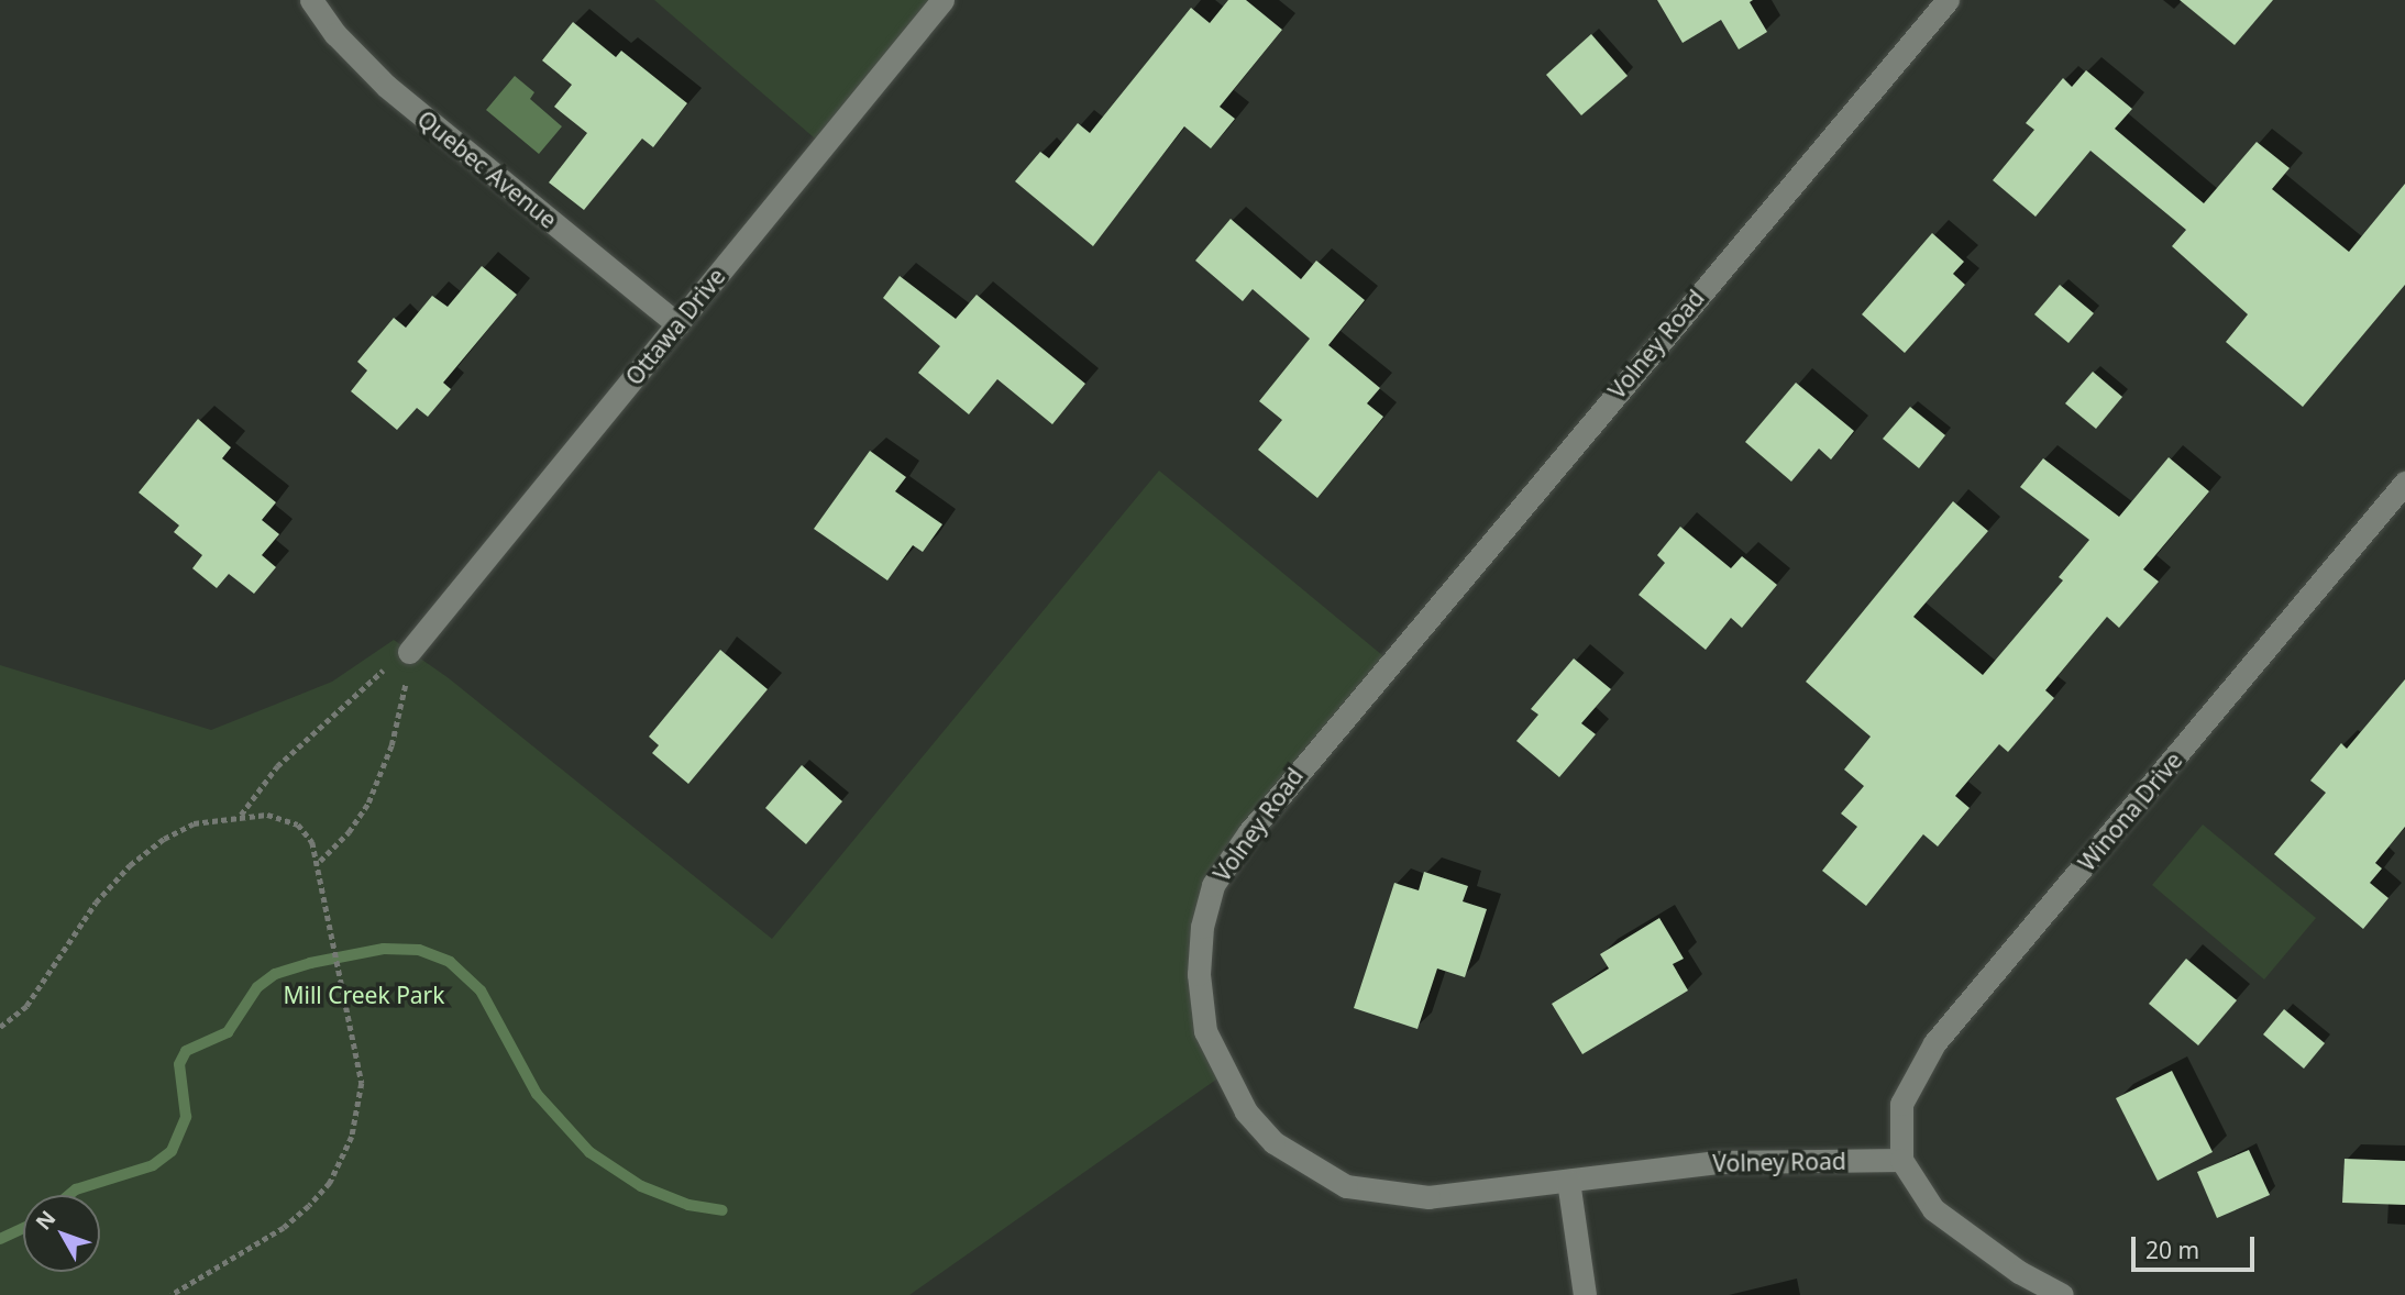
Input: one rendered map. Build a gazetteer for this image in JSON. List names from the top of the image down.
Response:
{
  "streets": {
    "street": [
      "Quebec Avenue",
      "Ottawa Drive",
      "Volney Road",
      "Winona Drive"
    ]
  },
  "crossings": [
    ["Quebec Avenue", "Ottawa Drive"],
    ["Volney Road", "Winona Drive"]
  ],
  "parks": ["Mill Creek Park"],
  "scale_bar": "20 m",
  "north": "top left"
}
